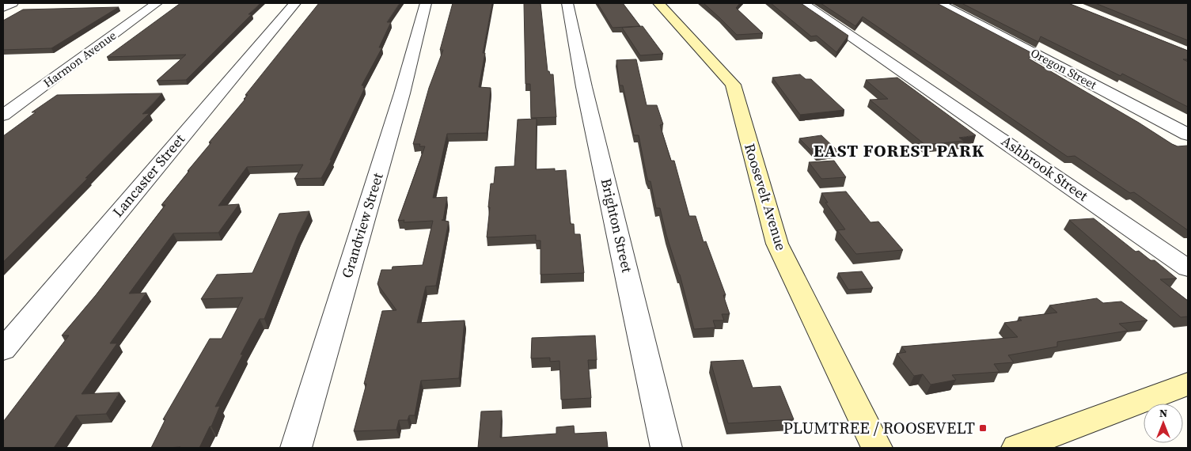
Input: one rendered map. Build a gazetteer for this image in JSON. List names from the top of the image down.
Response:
{
  "streets": {
    "street": [
      "Harmon Avenue",
      "Oregon Street",
      "Ashbrook Street",
      "Lancaster Street",
      "Roosevelt Avenue",
      "Grandview Street",
      "Brighton Street"
    ]
  },
  "districts": ["EAST FOREST PARK"],
  "places": {
    "transit": ["PLUMTREE / ROOSEVELT"]
  },
  "north": "top"
}
